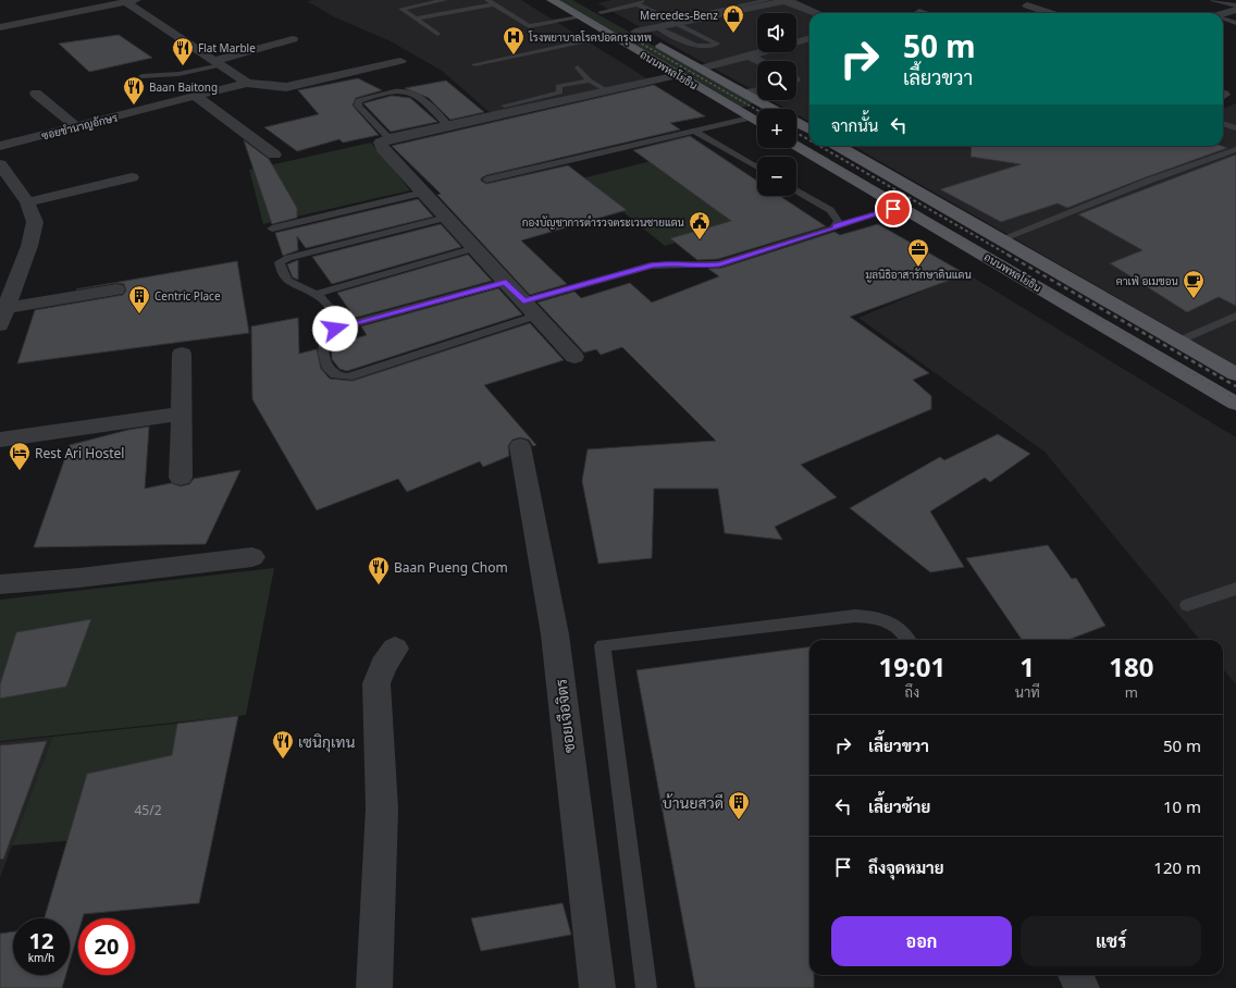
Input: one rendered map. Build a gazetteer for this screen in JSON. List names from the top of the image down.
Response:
{
  "streets": {
    "main road": ["ถนนพหลโยธิน"],
    "street": ["ซอยชำนาญอักษร", "ซอยเจือจิตร"]
  },
  "places": {
    "shop": ["Mercedes-Benz"],
    "hospital": ["โรงพยาบาลโรคปอดกรุงเทพ"],
    "restaurant": [
      "Flat Marble",
      "Baan Baitong",
      "Baan Pueng Chom",
      "เซนิกุเทน"
    ],
    "public building": ["กองบัญชาการตำรวจตระเวนชายแดน"],
    "office": ["มูลนิธิอาสารักษาดินแดน"],
    "cafe": ["คาเฟ่ อเมซอน"],
    "building": ["Centric Place", "บ้านยสวดี"],
    "hotel": ["Rest Ari Hostel"]
  },
  "house_numbers": ["45/2"],
  "page": {
    "map_buttons": ["+", "−"],
    "turn": ["50 m", "เลี้ยวขวา"],
    "then": "จากนั้น",
    "eta": [
      "19:01",
      "ถึง",
      "1",
      "นาที",
      "180",
      "m"
    ],
    "list": [
      {
        "name": "เลี้ยวขวา",
        "value": "50 m"
      },
      {
        "name": "เลี้ยวซ้าย",
        "value": "10 m"
      },
      {
        "name": "ถึงจุดหมาย",
        "value": "120 m"
      }
    ],
    "buttons": ["ออก", "แชร์"],
    "speed": "12 km/h",
    "limit": "20"
  }
}
